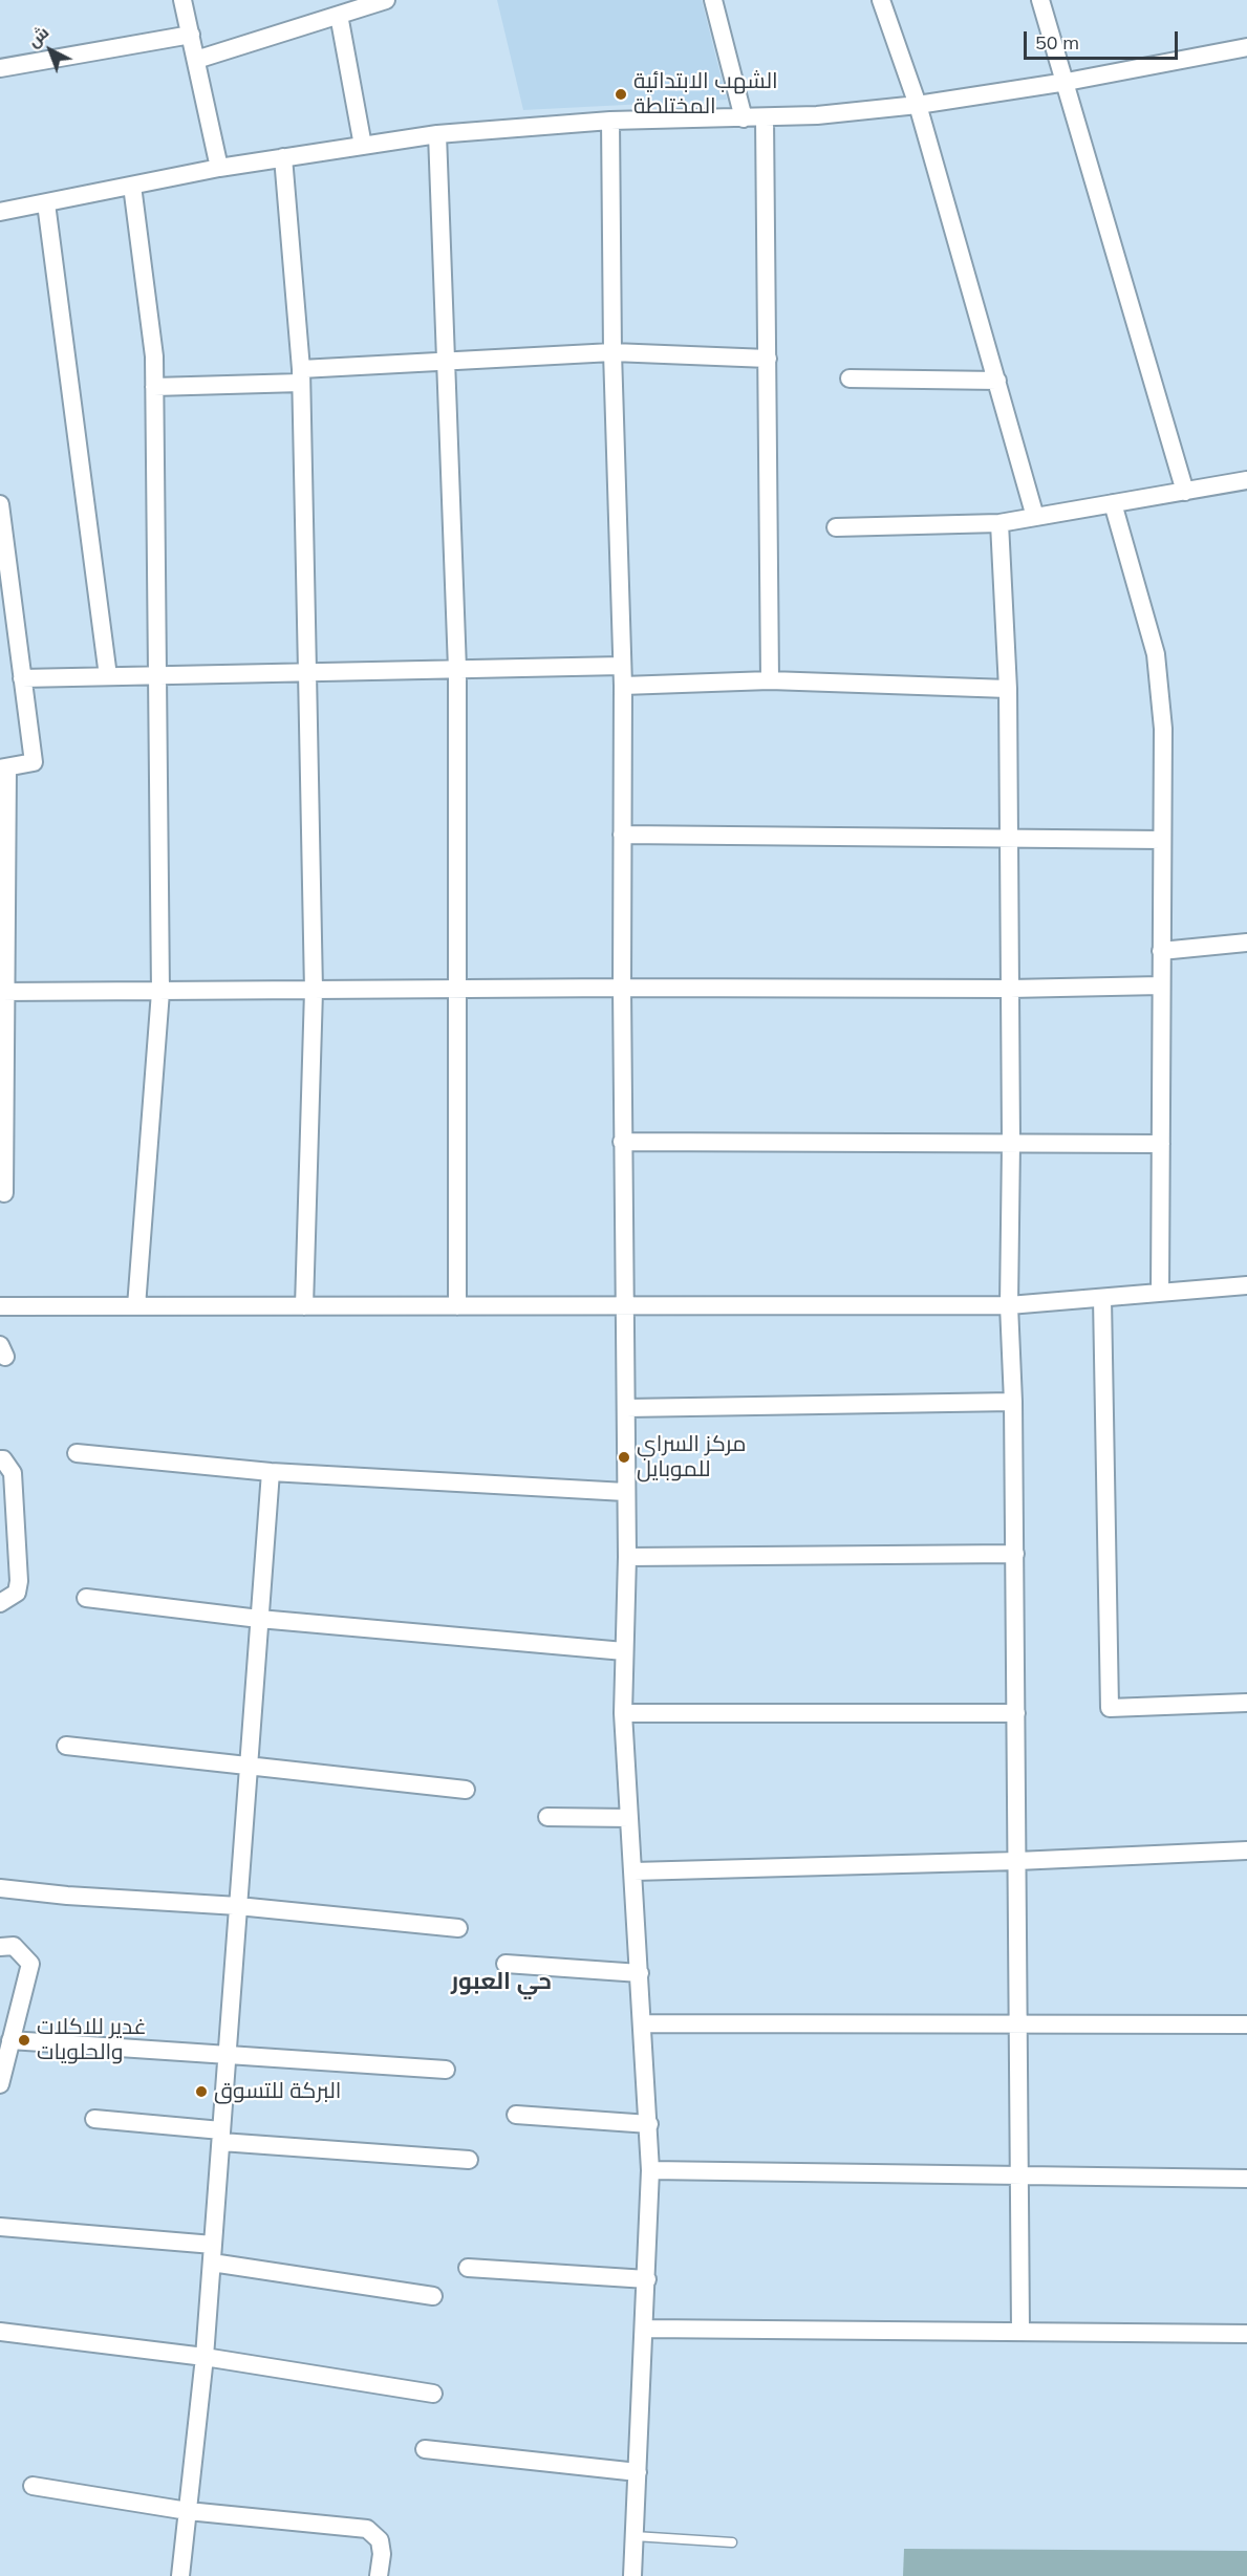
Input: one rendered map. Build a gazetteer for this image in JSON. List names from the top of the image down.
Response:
{
  "districts": ["حي العبور"],
  "places": [
    "الشهب الابتدائية المختلطة",
    "مركز السراي للموبايل",
    "غدير للاكلات والحلويات",
    "البركة للتسوق"
  ],
  "scale_bar": "50 m",
  "north": "top left"
}
